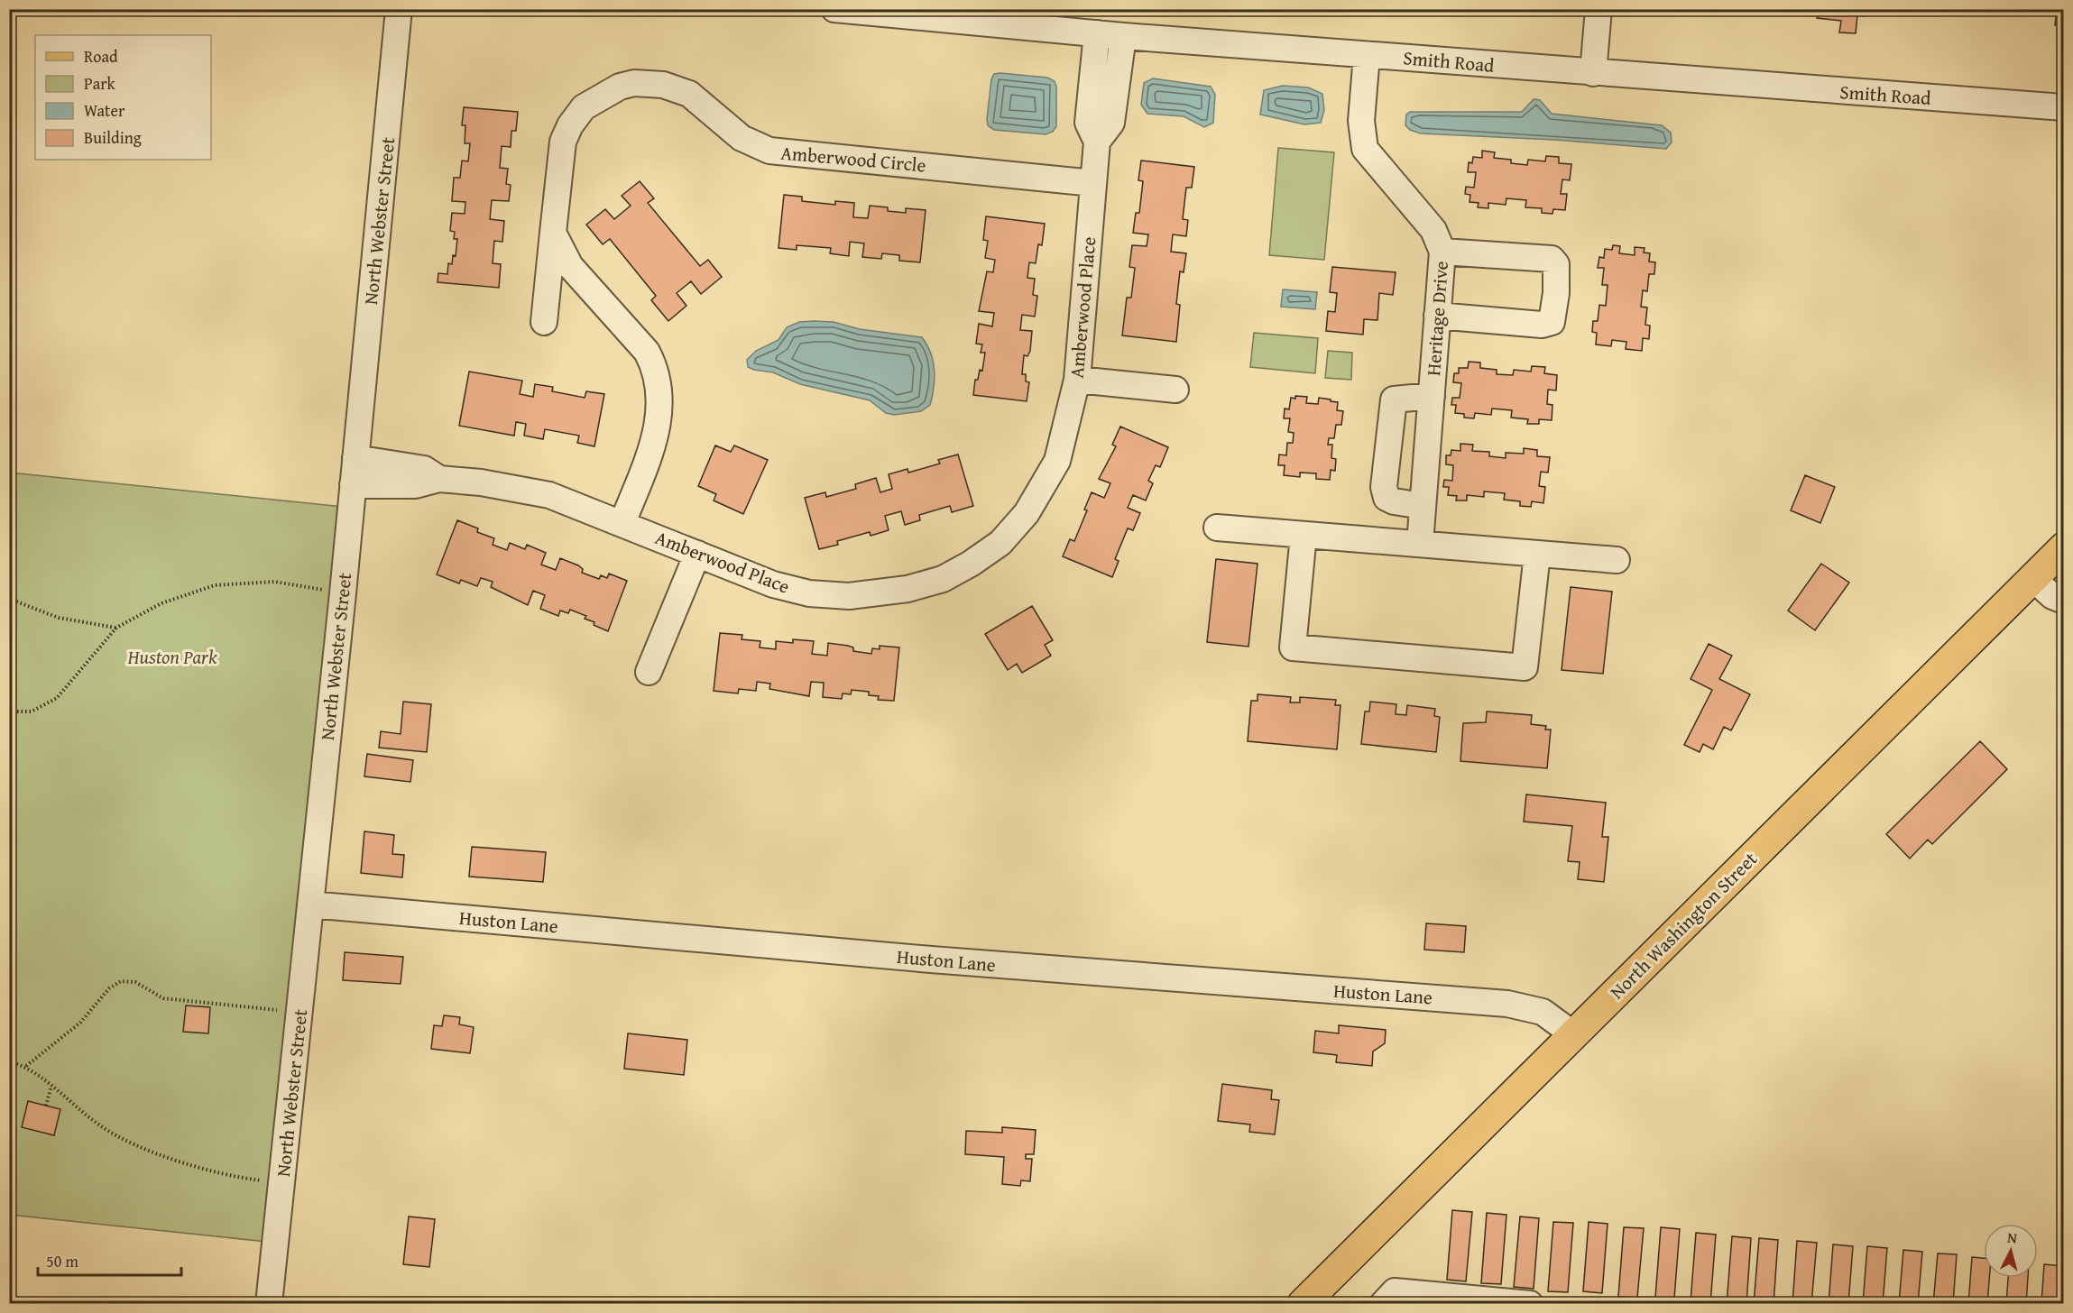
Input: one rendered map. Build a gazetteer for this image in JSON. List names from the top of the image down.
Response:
{
  "streets": {
    "main road": ["North Washington Street"],
    "street": [
      "Smith Road",
      "Amberwood Circle",
      "North Webster Street",
      "Amberwood Place",
      "Heritage Drive",
      "Huston Lane"
    ]
  },
  "crossings": [
    ["Smith Road", "Amberwood Place"],
    ["Smith Road", "Heritage Drive"],
    ["Amberwood Circle", "Amberwood Place"],
    ["North Webster Street", "Amberwood Place"],
    ["North Webster Street", "Huston Lane"],
    ["Huston Lane", "North Washington Street"]
  ],
  "parks": ["Huston Park"],
  "legend": [
    "Road",
    "Park",
    "Water",
    "Building"
  ],
  "scale_bar": "50 m",
  "north": "top"
}
